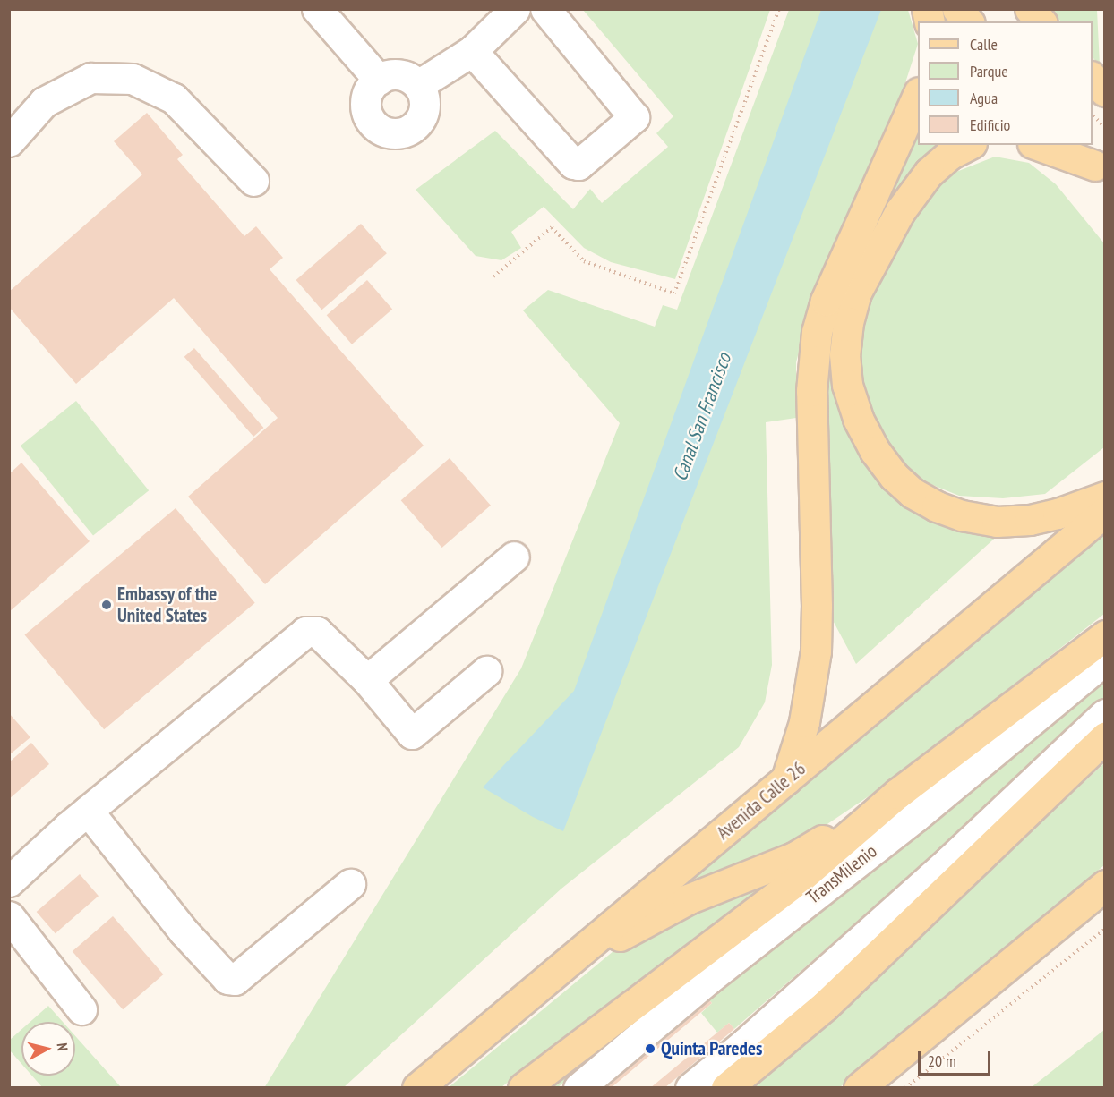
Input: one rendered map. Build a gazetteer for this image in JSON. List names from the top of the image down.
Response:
{
  "streets": {
    "main road": ["Avenida Calle 26"],
    "lane": ["TransMilenio"]
  },
  "water": ["Canal San Francisco"],
  "places": ["Embassy of the United States", "Quinta Paredes"],
  "legend": [
    "Calle",
    "Parque",
    "Agua",
    "Edificio"
  ],
  "scale_bar": "20 m",
  "north": "right"
}
